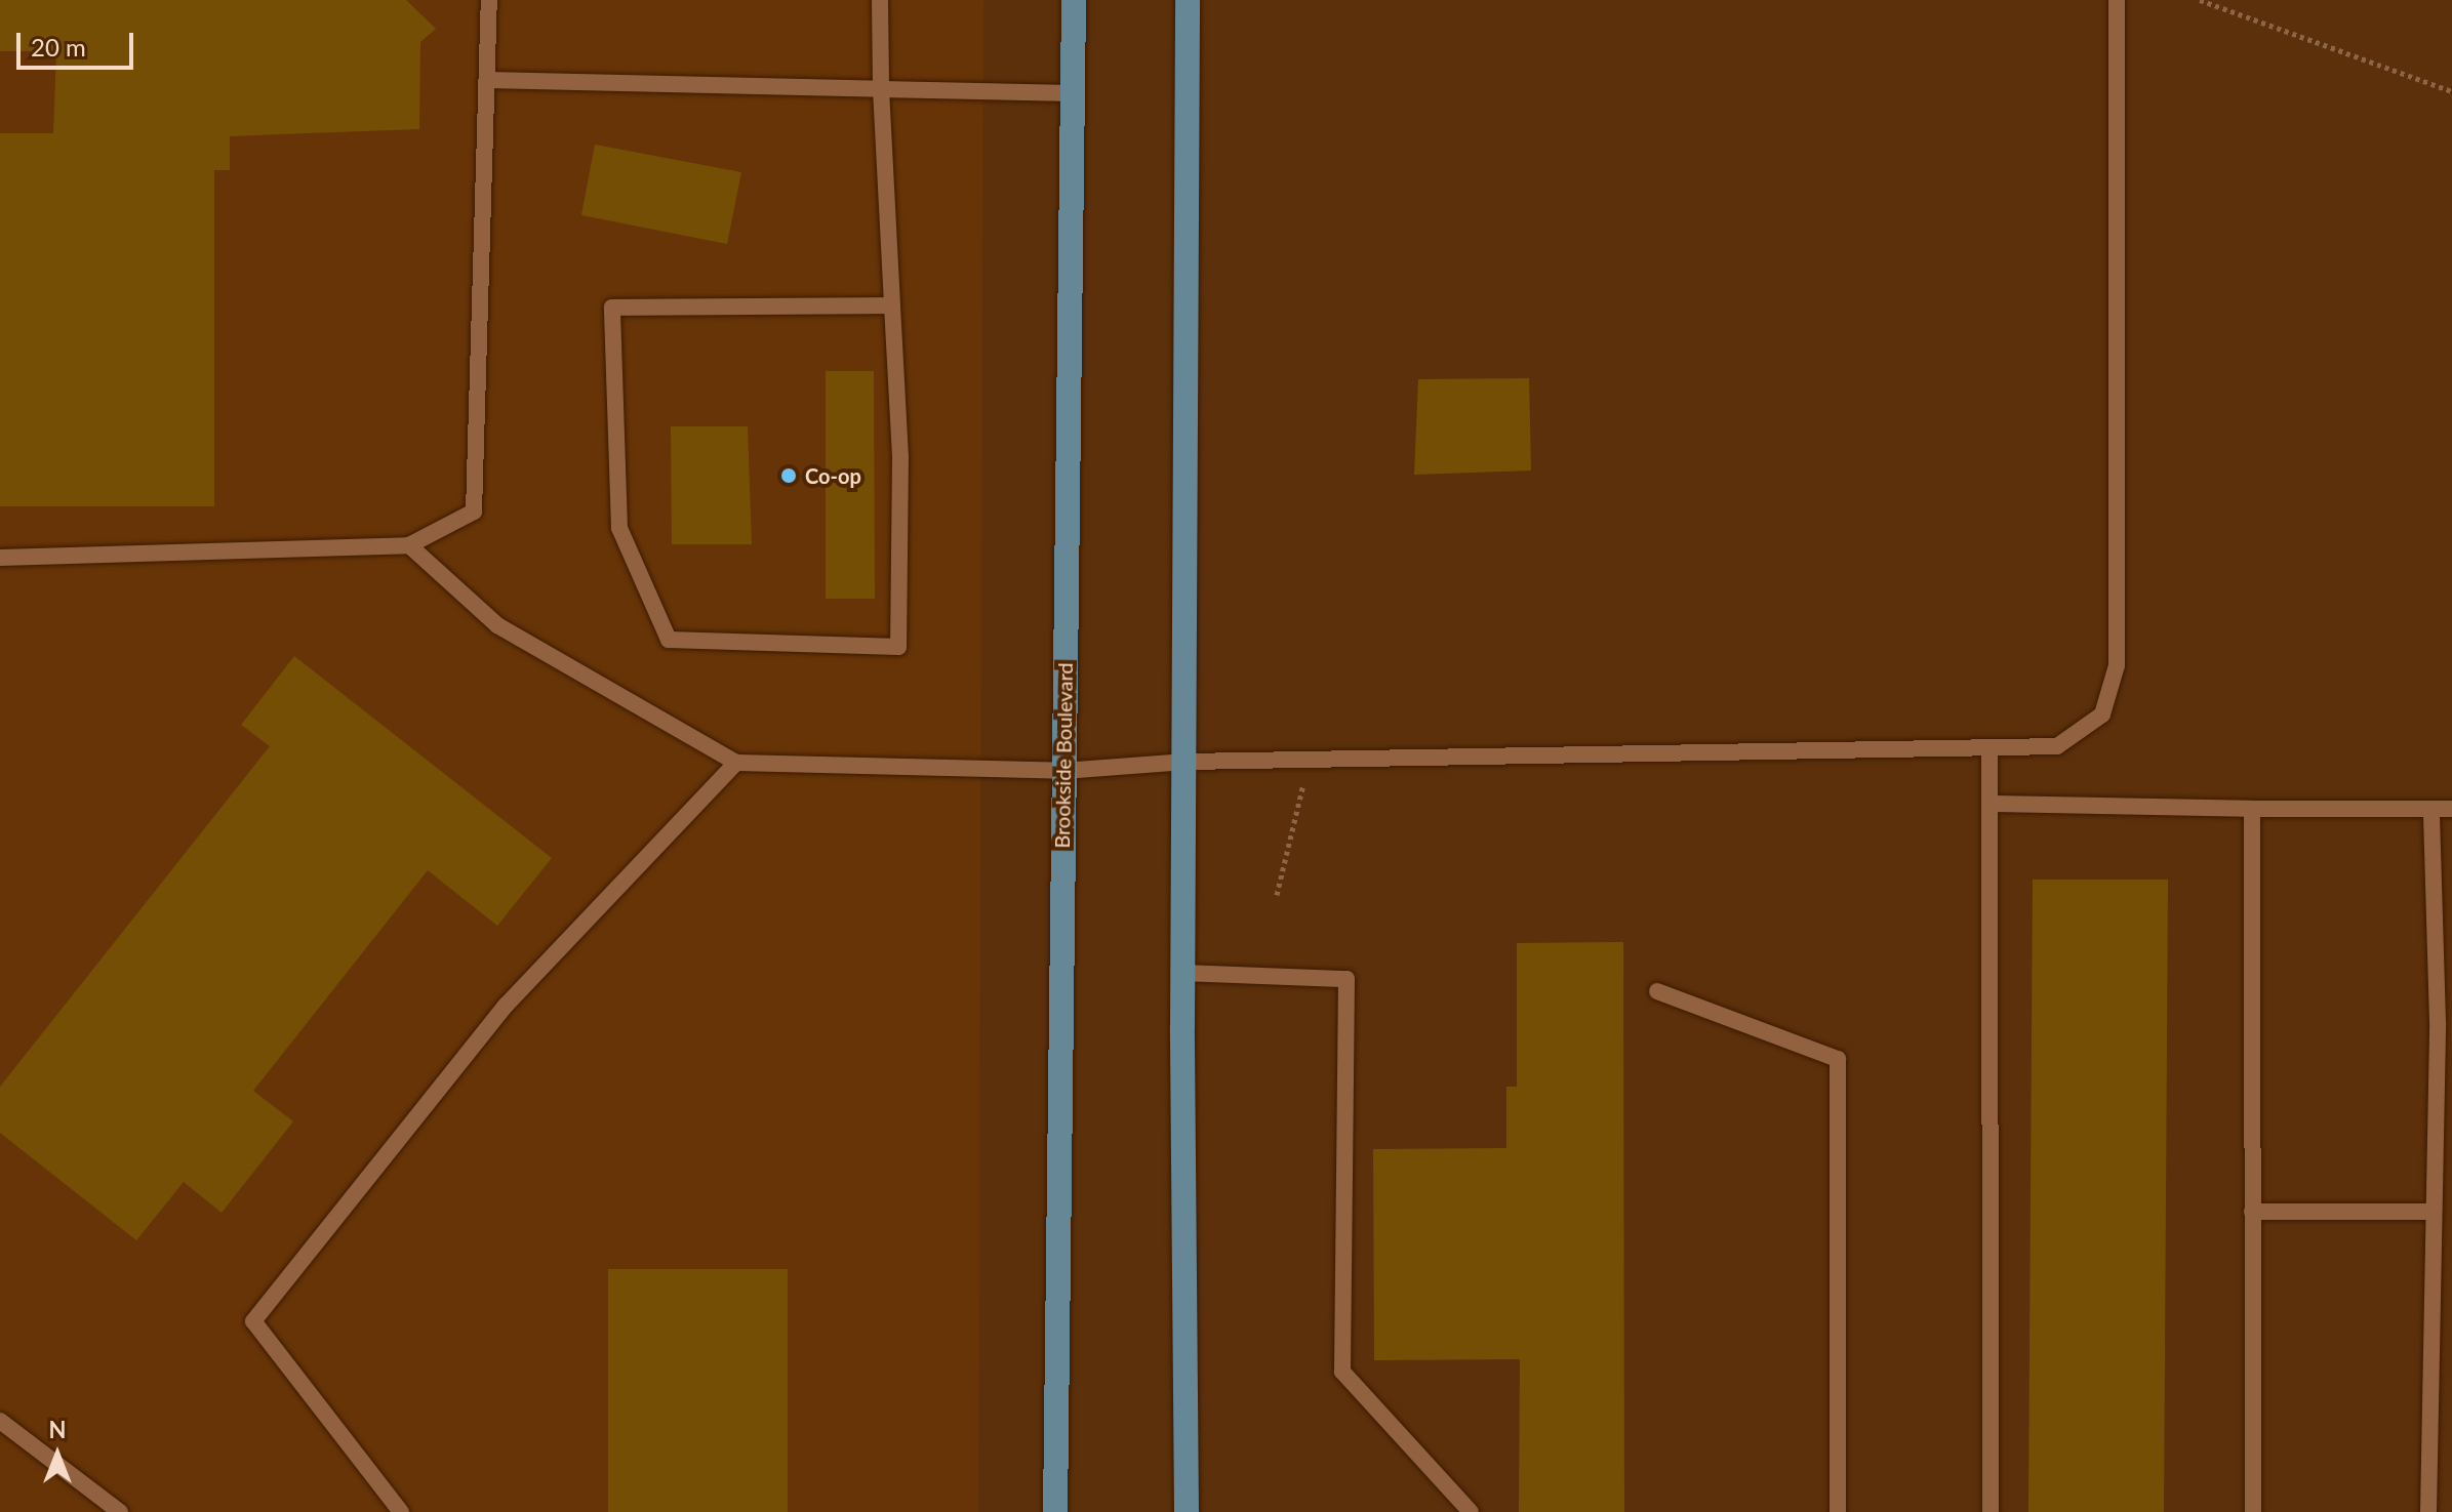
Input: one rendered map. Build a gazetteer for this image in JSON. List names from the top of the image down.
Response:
{
  "streets": {
    "main road": ["Brookside Boulevard"]
  },
  "places": ["Co-op"],
  "scale_bar": "20 m",
  "north": "top"
}
